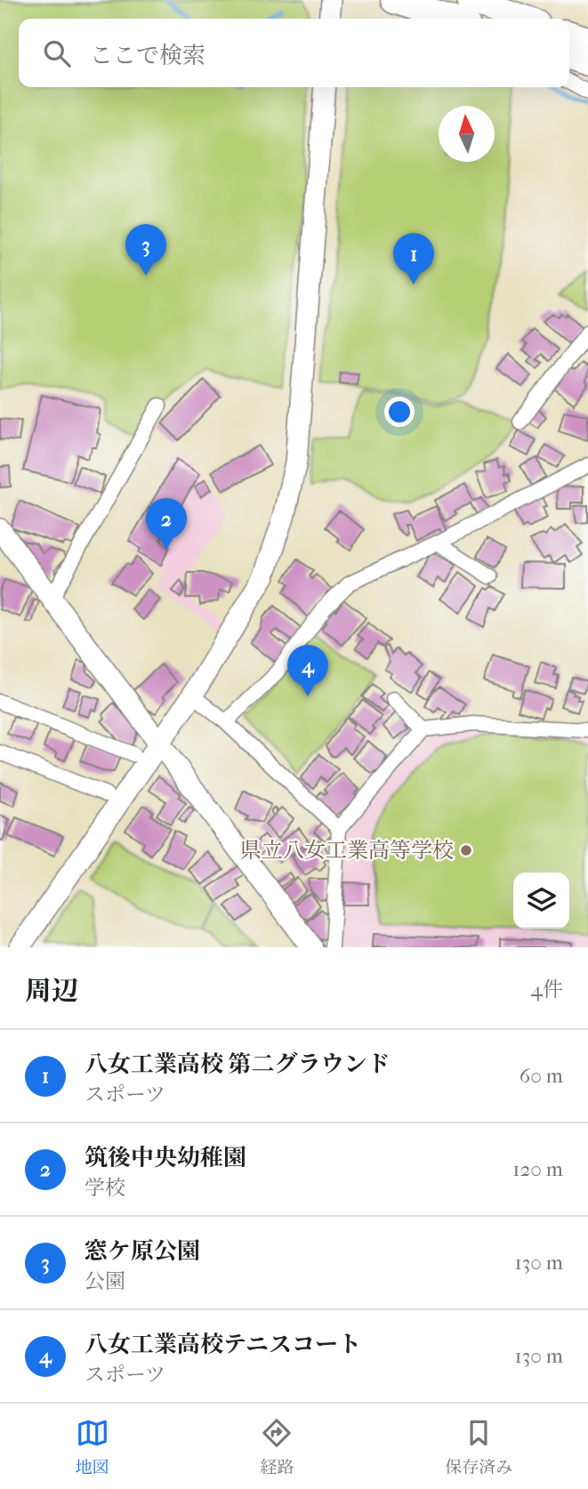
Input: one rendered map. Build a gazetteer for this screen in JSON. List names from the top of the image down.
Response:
{
  "places": ["県立八女工業高等学校"],
  "north": "top",
  "page": {
    "search": "ここで検索",
    "pins": [
      "3",
      "1",
      "2",
      "4"
    ],
    "heading": ["周辺", "4件"],
    "list": [
      {
        "mark": "1",
        "name": "八女工業高校 第二グラウンド",
        "note": "スポーツ",
        "value": "60 m"
      },
      {
        "mark": "2",
        "name": "筑後中央幼稚園",
        "note": "学校",
        "value": "120 m"
      },
      {
        "mark": "3",
        "name": "窓ケ原公園",
        "note": "公園",
        "value": "130 m"
      },
      {
        "mark": "4",
        "name": "八女工業高校テニスコート",
        "note": "スポーツ",
        "value": "130 m"
      }
    ],
    "nav": ["地図", "経路", "保存済み"]
  }
}
